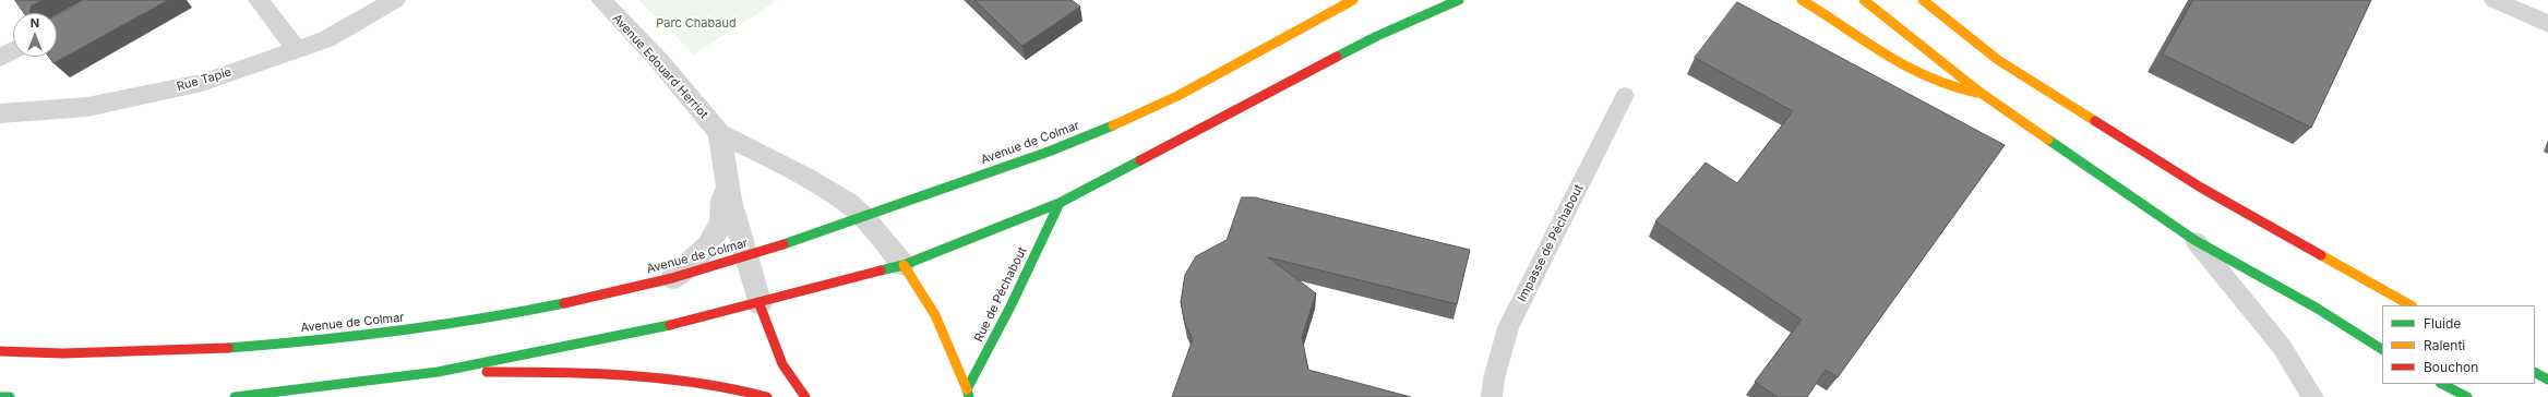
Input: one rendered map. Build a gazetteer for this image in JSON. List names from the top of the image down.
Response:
{
  "streets": {
    "main road": ["Avenue de Colmar", "Rue de Péchabout"],
    "street": ["Avenue Edouard Herriot", "Rue Tapie"],
    "lane": ["Impasse de Péchabout"]
  },
  "parks": ["Parc Chabaud"],
  "legend": ["Fluide", "Ralenti", "Bouchon"],
  "north": "top"
}
